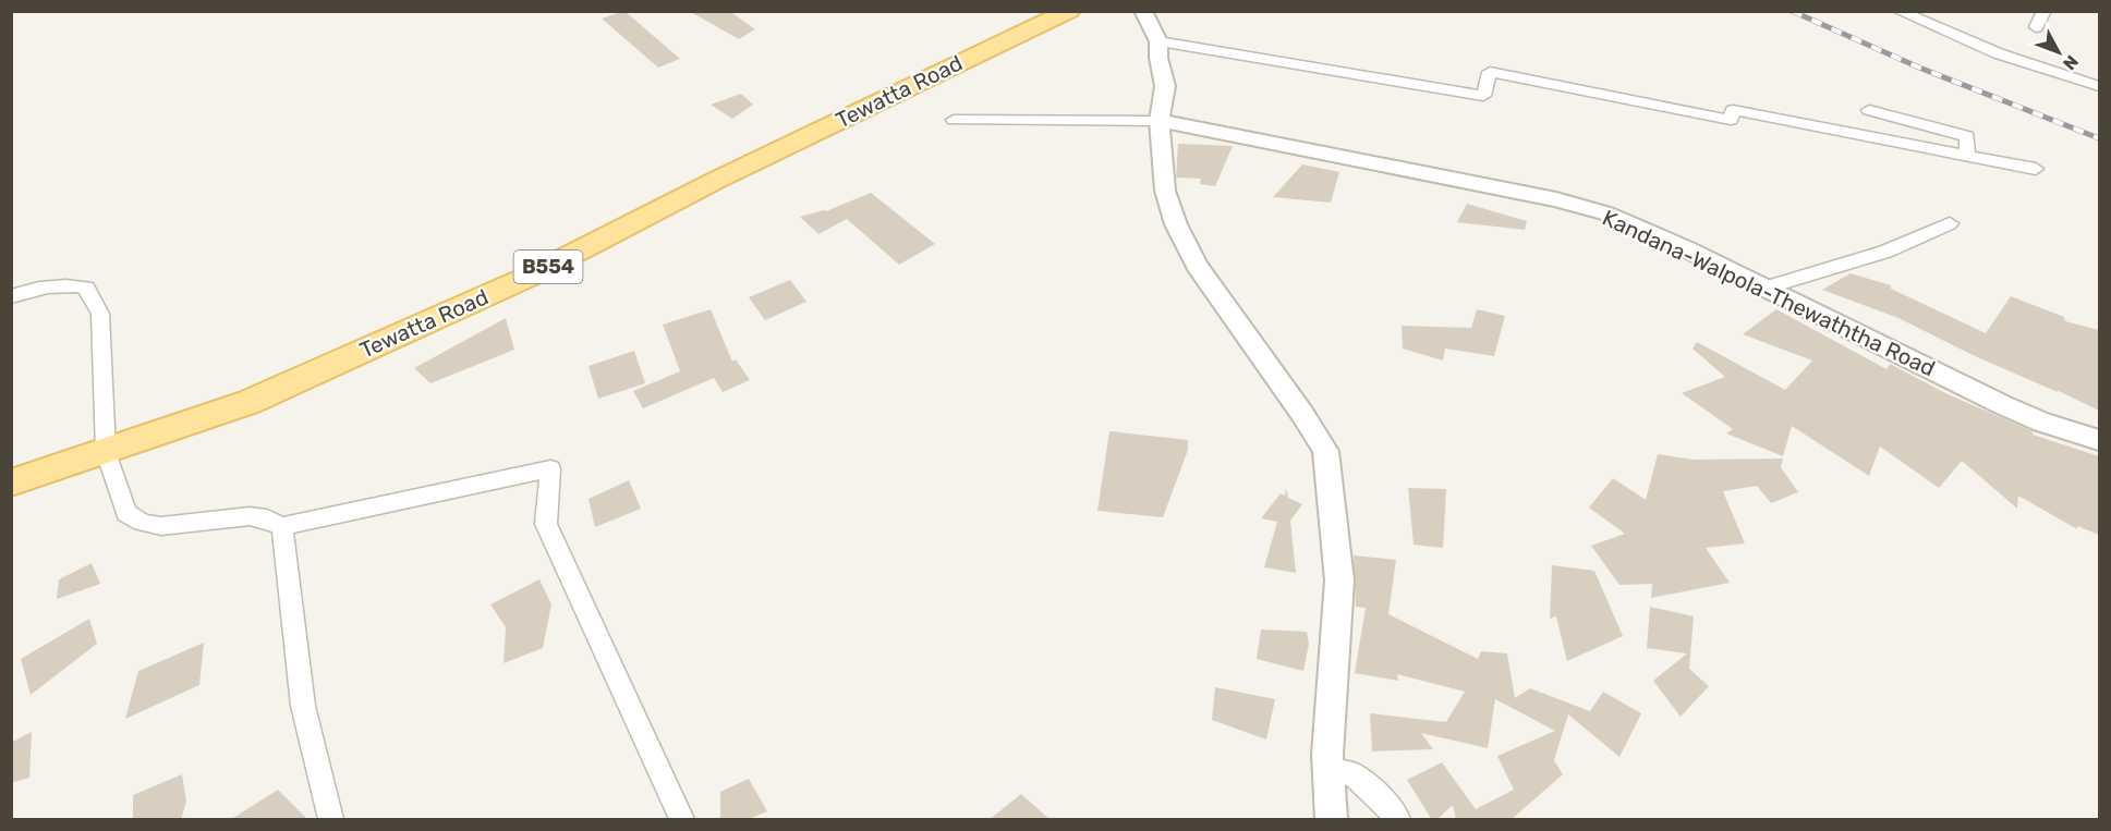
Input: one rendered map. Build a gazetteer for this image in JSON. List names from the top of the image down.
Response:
{
  "streets": {
    "main road": ["Tewatta Road", "B554"],
    "street": ["Kandana-Walpola-Thewaththa Road"]
  },
  "north": "bottom right"
}
